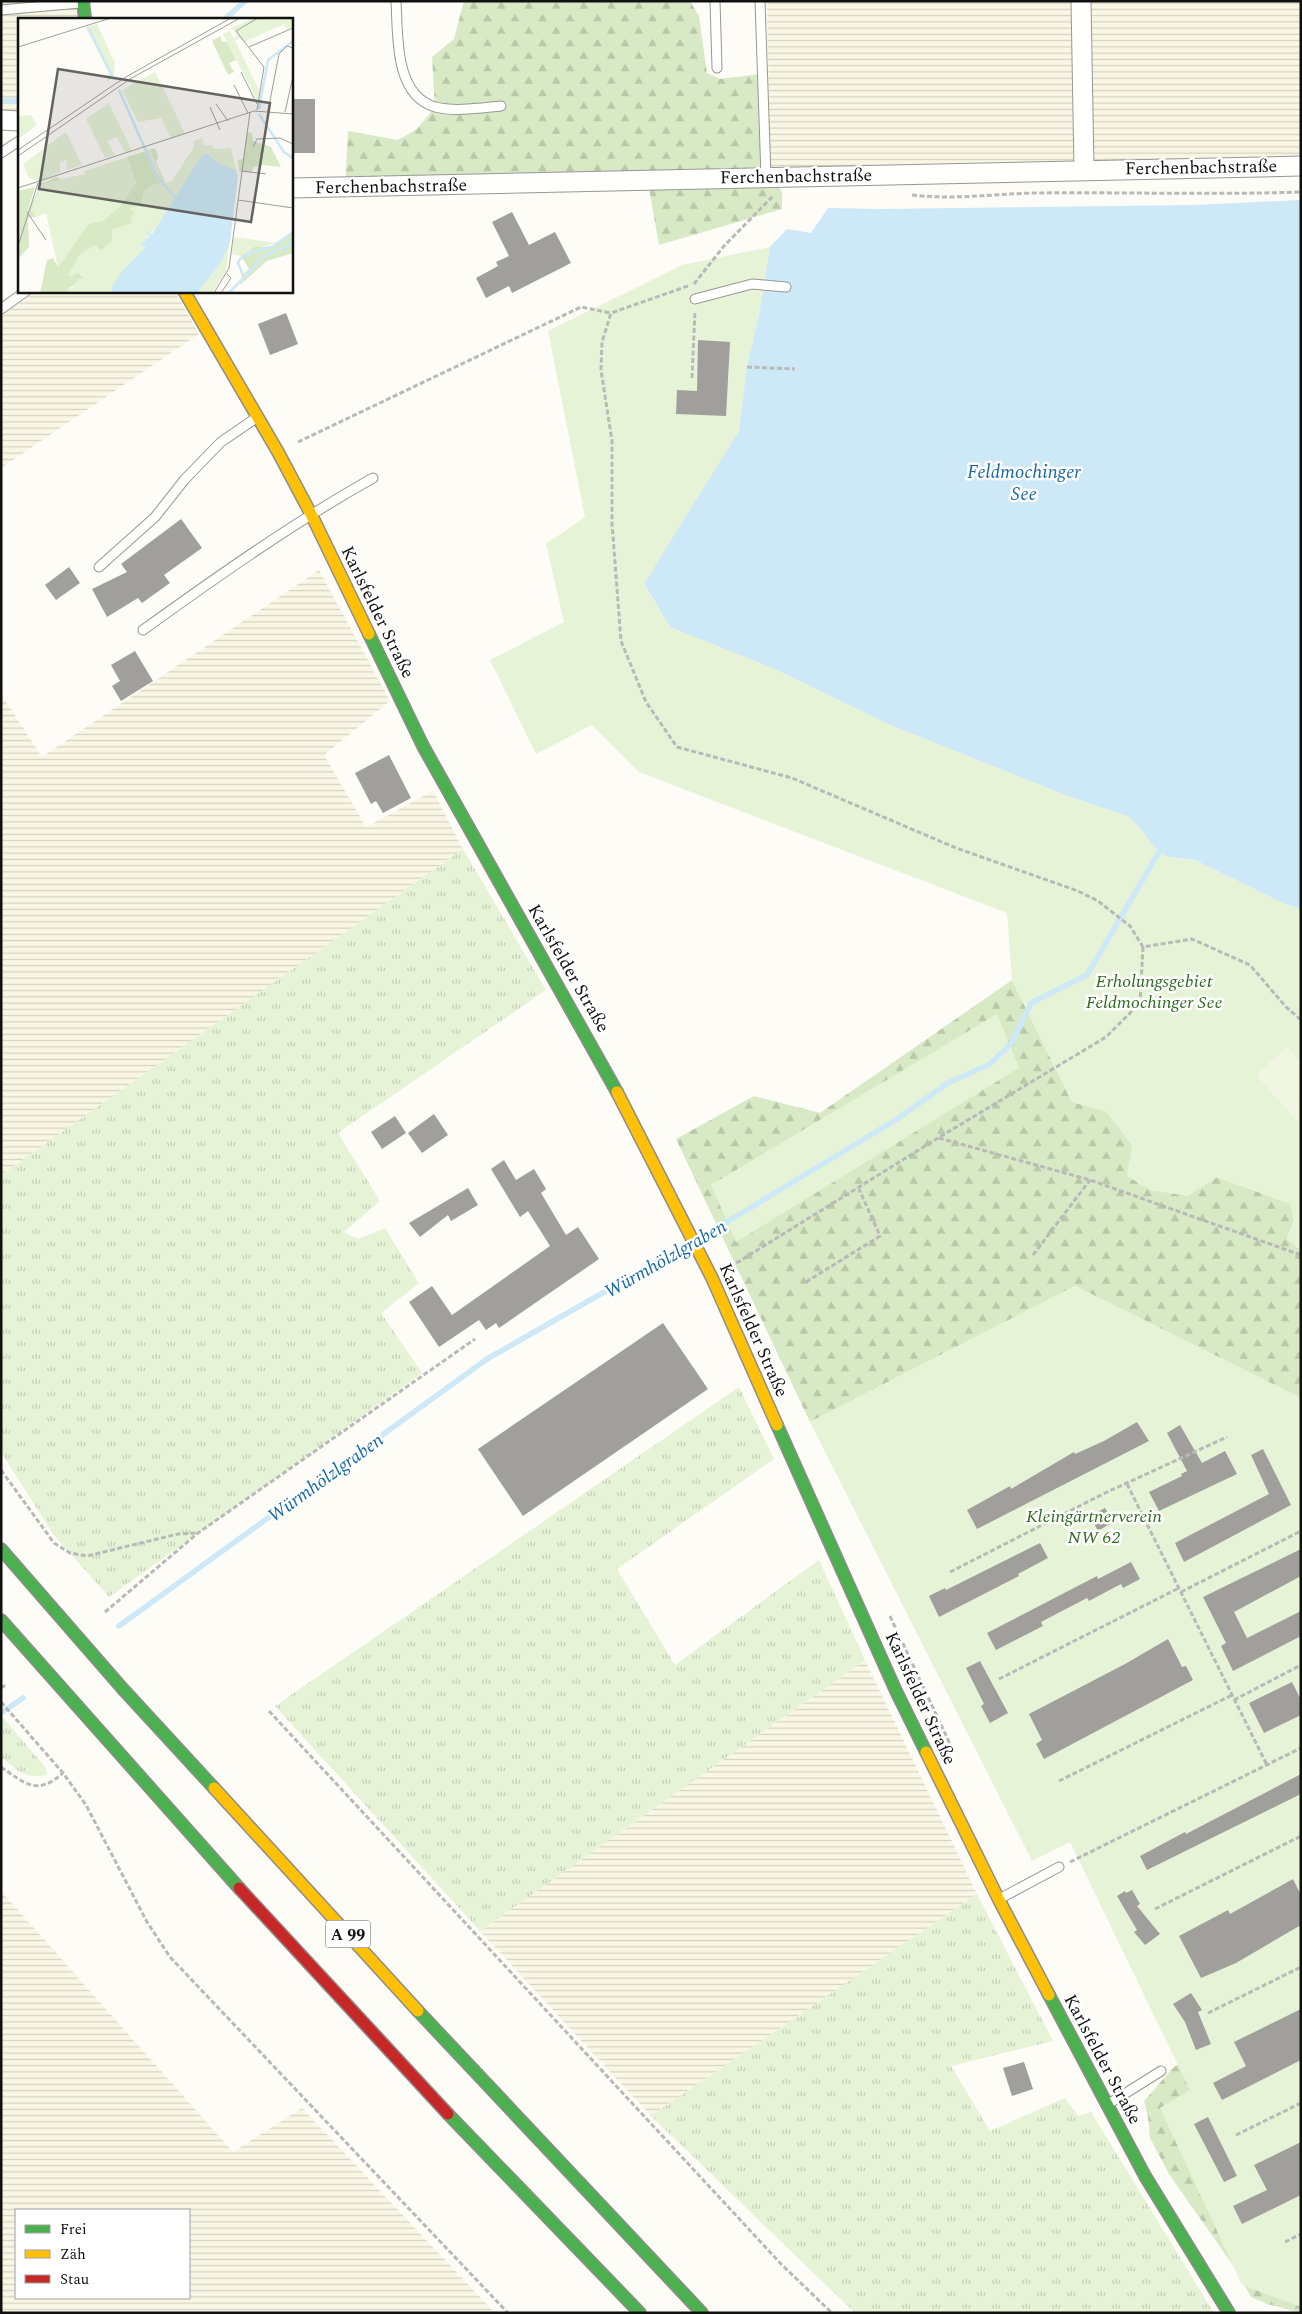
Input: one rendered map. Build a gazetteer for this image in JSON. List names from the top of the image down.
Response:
{
  "streets": {
    "main road": ["Karlsfelder Straße", "A 99"],
    "street": ["Ferchenbachstraße"]
  },
  "water": ["Feldmochinger See", "Würmhölzlgraben"],
  "parks": ["Erholungsgebiet Feldmochinger See", "Kleingärtnerverein NW 62"],
  "legend": ["Frei", "Zäh", "Stau"]
}
